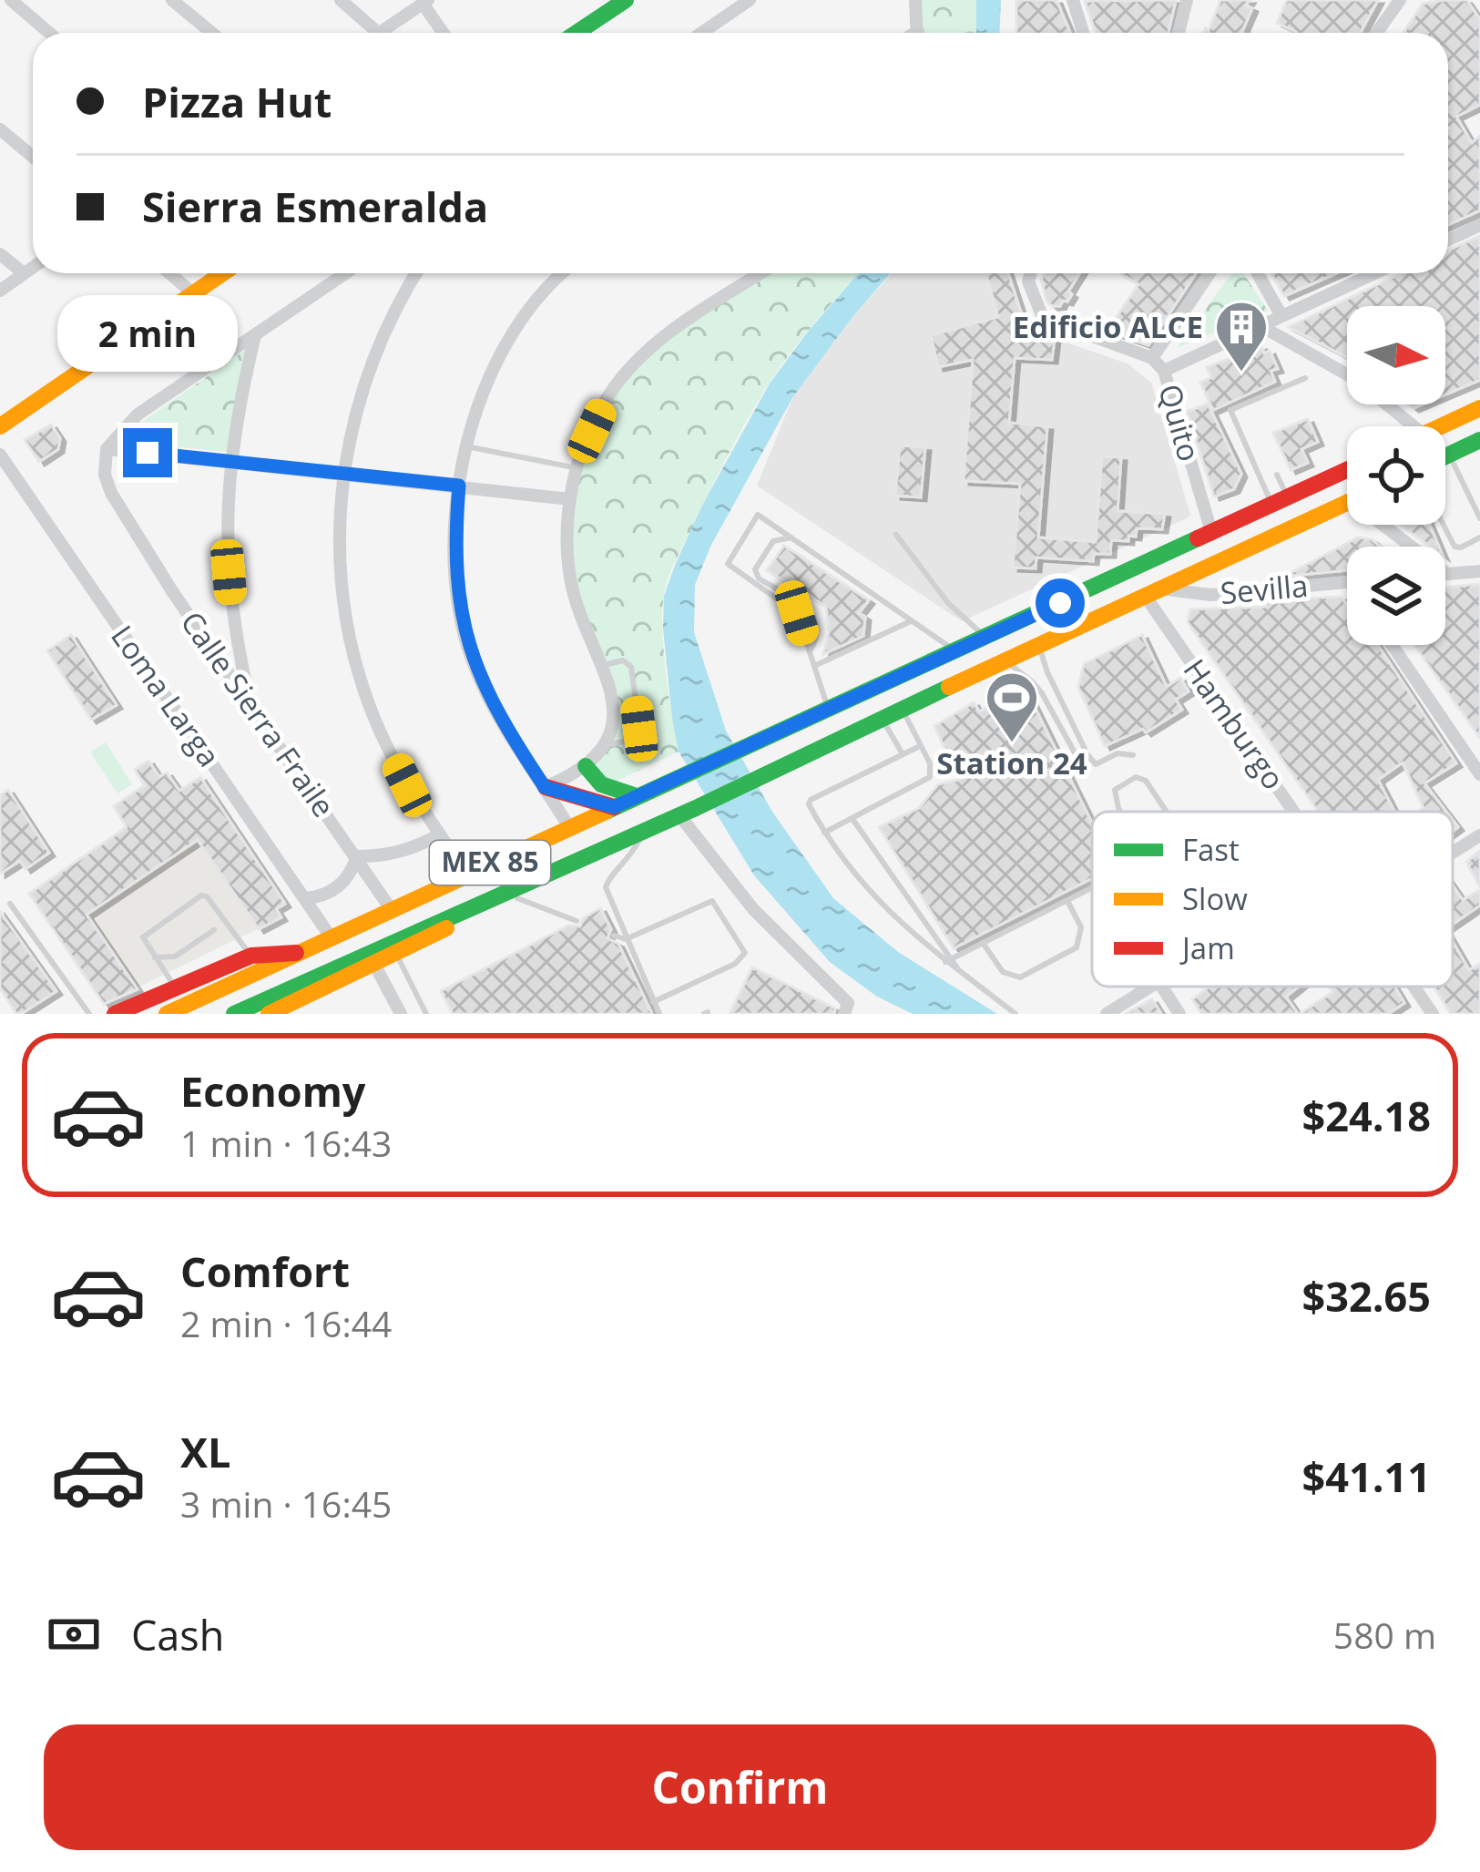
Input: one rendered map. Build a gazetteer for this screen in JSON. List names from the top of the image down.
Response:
{
  "streets": {
    "main road": ["MEX 85"],
    "street": [
      "Quito",
      "Sevilla",
      "Loma Larga",
      "Calle Sierra Fraile",
      "Hamburgo"
    ]
  },
  "crossings": [
    ["Sevilla", "Hamburgo"],
    ["Loma Larga", "MEX 85"],
    ["Calle Sierra Fraile", "MEX 85"]
  ],
  "places": {
    "building": ["Edificio ALCE"],
    "sports": ["Station 24"]
  },
  "legend": ["Fast", "Slow", "Jam"],
  "north": "right",
  "page": {
    "banner": ["Pizza Hut", "Sierra Esmeralda"],
    "bubble": "2 min",
    "list": [
      {
        "name": "Economy",
        "note": "1 min · 16:43",
        "value": "$24.18"
      },
      {
        "name": "Comfort",
        "note": "2 min · 16:44",
        "value": "$32.65"
      },
      {
        "name": "XL",
        "note": "3 min · 16:45",
        "value": "$41.11"
      }
    ],
    "pay": ["Cash", "580 m"],
    "buttons": "Confirm"
  }
}
